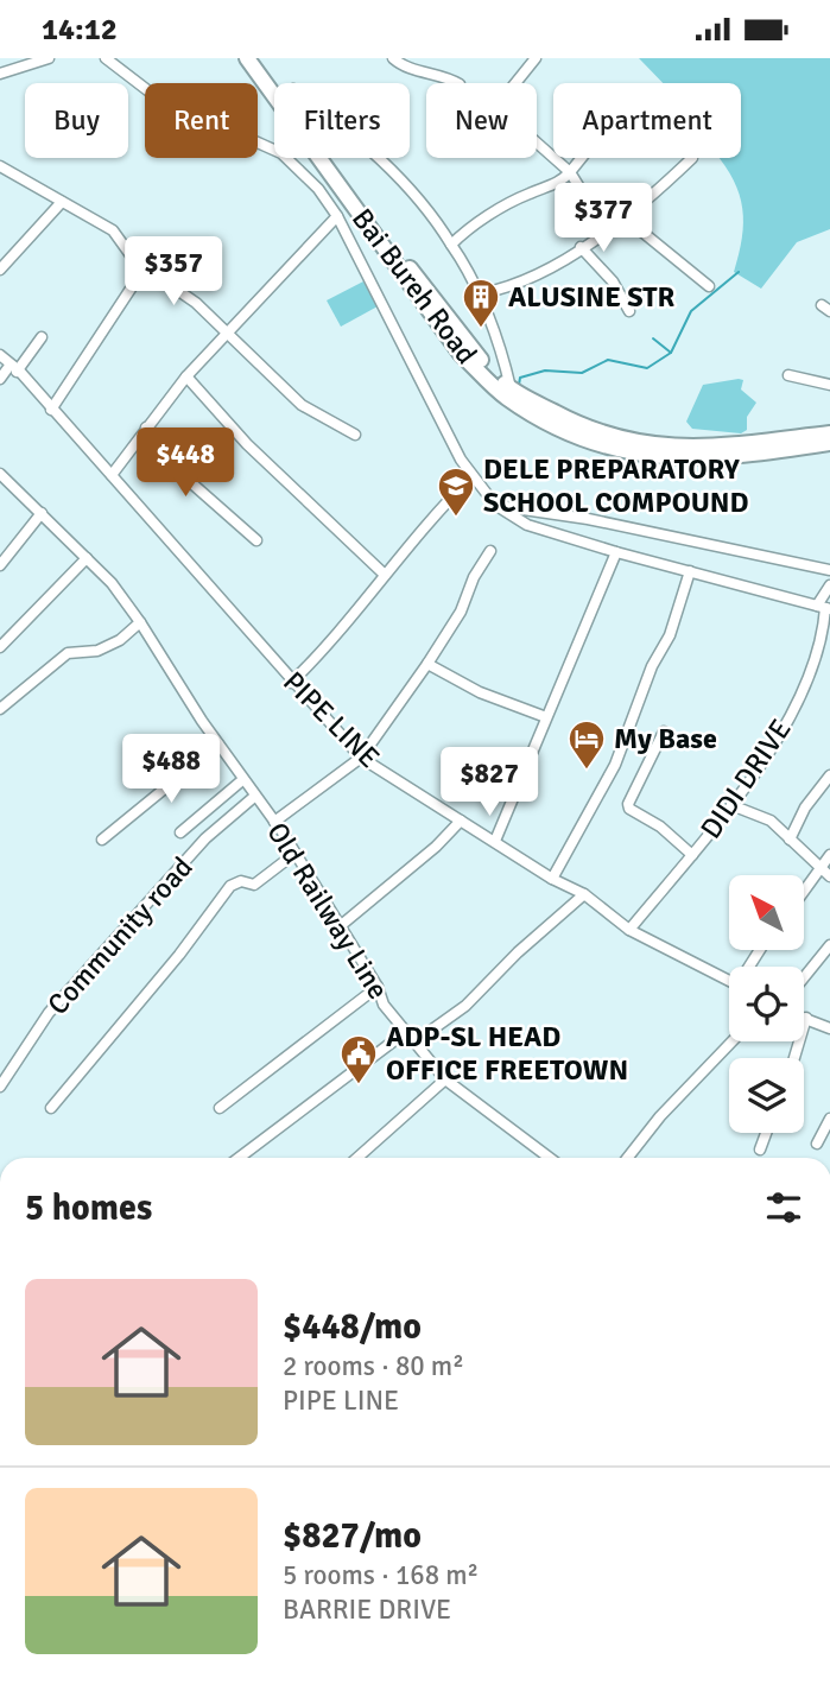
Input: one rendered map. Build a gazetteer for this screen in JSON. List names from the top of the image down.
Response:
{
  "streets": {
    "highway": ["Bai Bureh Road"],
    "street": [
      "PIPE LINE",
      "DIDI DRIVE",
      "Old Railway Line",
      "Community road"
    ]
  },
  "crossings": [
    ["PIPE LINE", "DIDI DRIVE"],
    ["Old Railway Line", "Community road"]
  ],
  "places": {
    "building": ["ALUSINE STR"],
    "school or university": ["DELE PREPARATORY SCHOOL COMPOUND"],
    "hotel": ["My Base"],
    "public building": ["ADP-SL HEAD OFFICE FREETOWN"]
  },
  "north": "top left",
  "page": {
    "status": "14:12",
    "chip": [
      "Buy",
      "Rent",
      "Filters",
      "New",
      "Apartment"
    ],
    "price": [
      "$377",
      "$357",
      "$448",
      "$488",
      "$827"
    ],
    "heading": "5 homes",
    "list": [
      {
        "name": "$448/mo",
        "note": "2 rooms · 80 m² · PIPE LINE"
      },
      {
        "name": "$827/mo",
        "note": "5 rooms · 168 m² · BARRIE DRIVE"
      }
    ]
  }
}
